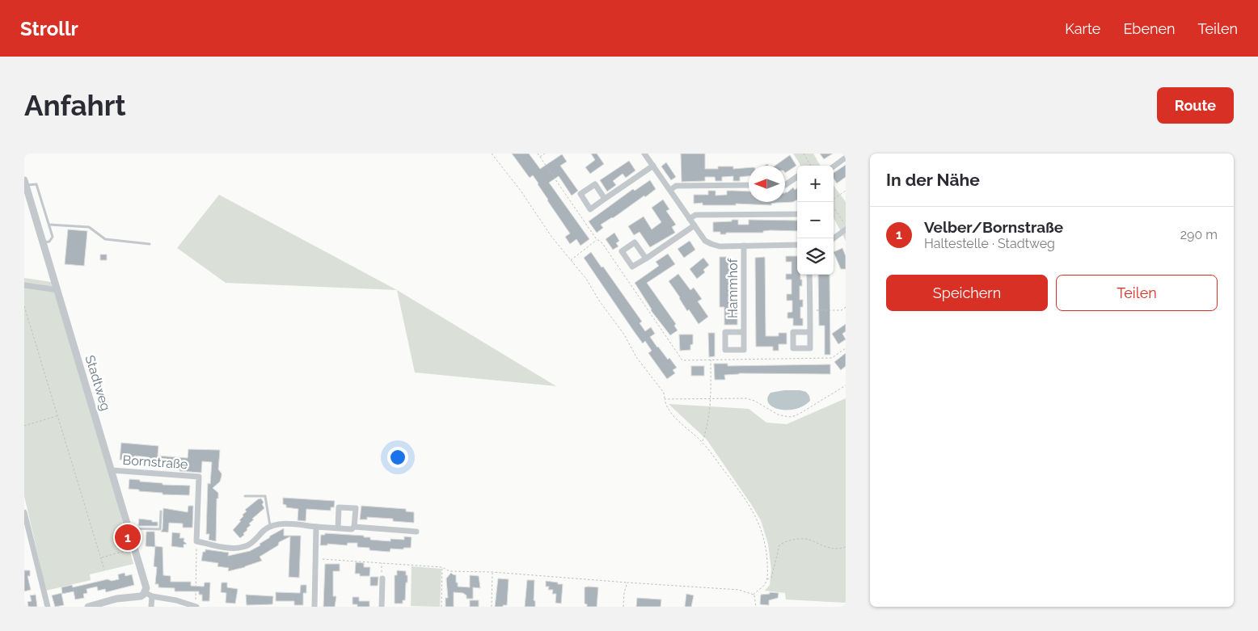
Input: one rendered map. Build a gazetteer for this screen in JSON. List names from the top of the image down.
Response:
{
  "streets": {
    "street": ["Hammhof", "Stadtweg", "Bornstraße"]
  },
  "crossings": [
    ["Stadtweg", "Bornstraße"]
  ],
  "north": "left",
  "page": {
    "header": "Strollr",
    "nav": ["Karte", "Ebenen", "Teilen"],
    "buttons": [
      "Route",
      ["Speichern", "Teilen"]
    ],
    "title": "Anfahrt",
    "heading": "In der Nähe",
    "map_buttons": ["+", "−"],
    "list": [
      {
        "mark": "1",
        "name": "Velber/Bornstraße",
        "note": "Haltestelle · Stadtweg",
        "value": "290 m"
      }
    ],
    "pins": "1"
  }
}
